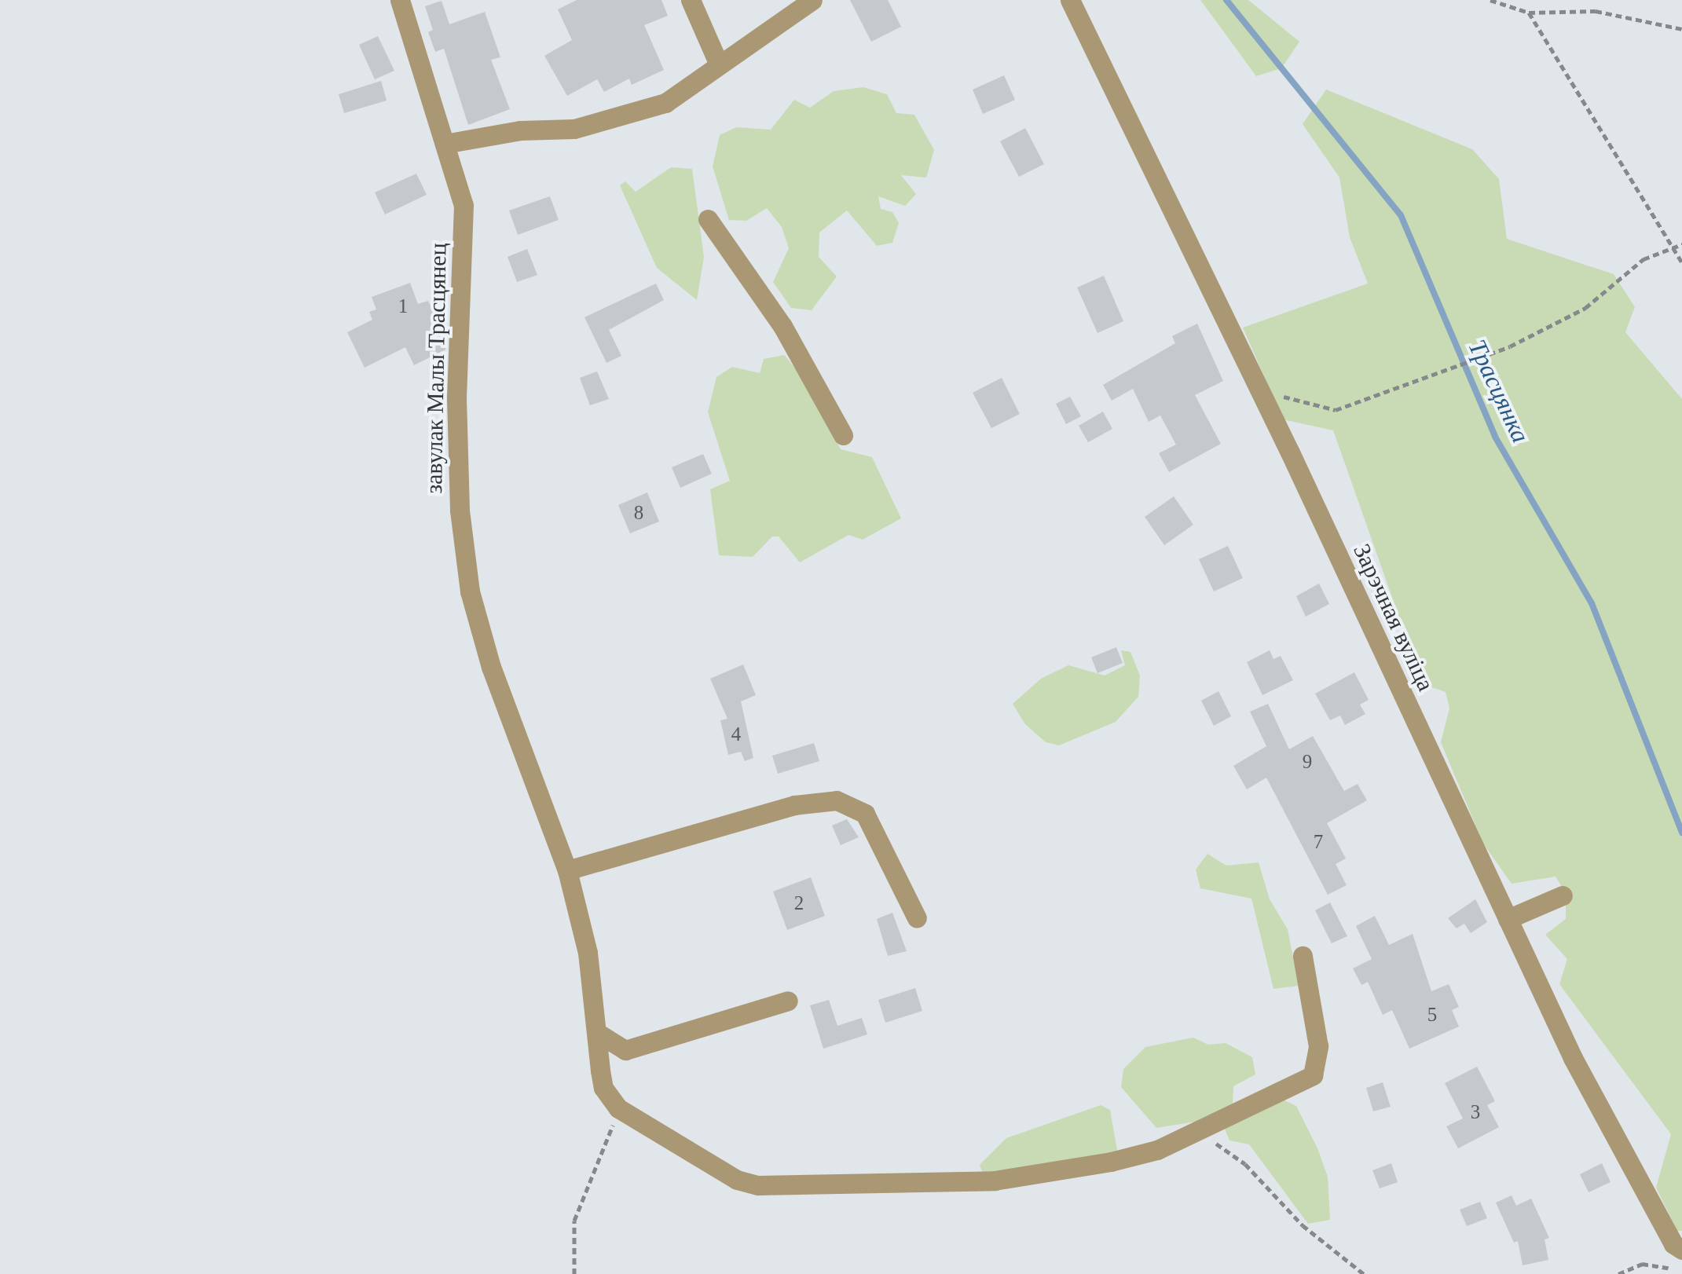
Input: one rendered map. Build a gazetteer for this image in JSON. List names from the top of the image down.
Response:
{
  "streets": {
    "street": ["завулак Малы Трасцянец", "Зарэчная вуліца"]
  },
  "water": ["Трасцянка"],
  "house_numbers": [
    "1",
    "8",
    "4",
    "9",
    "7",
    "2",
    "5",
    "3"
  ]
}
